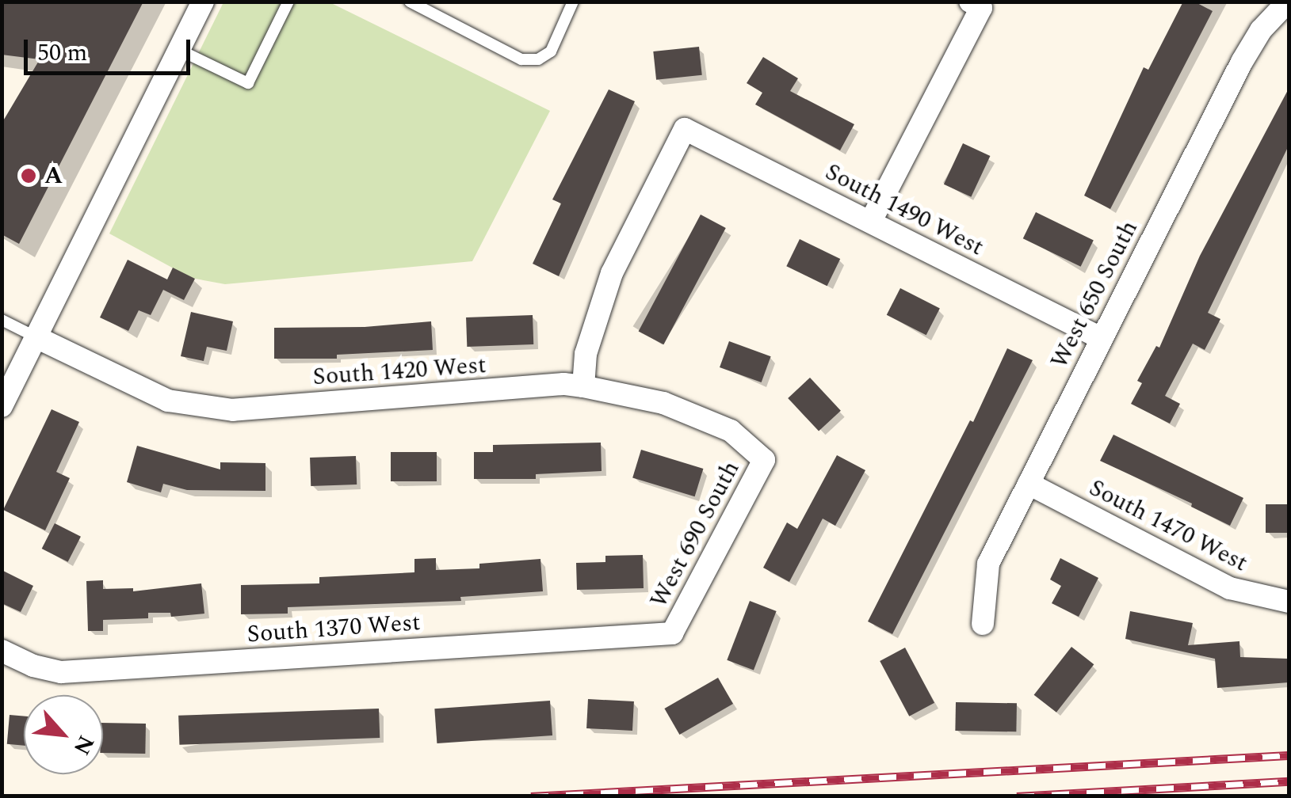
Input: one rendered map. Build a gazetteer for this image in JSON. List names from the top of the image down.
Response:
{
  "streets": {
    "street": [
      "South 1490 West",
      "West 650 South",
      "South 1420 West",
      "South 1470 West",
      "West 690 South",
      "South 1370 West"
    ]
  },
  "crossings": [
    ["South 1490 West", "West 650 South"],
    ["South 1490 West", "South 1420 West"],
    ["West 650 South", "South 1470 West"],
    ["South 1420 West", "West 690 South"],
    ["West 690 South", "South 1370 West"]
  ],
  "places": ["A"],
  "scale_bar": "50 m",
  "north": "bottom right"
}
